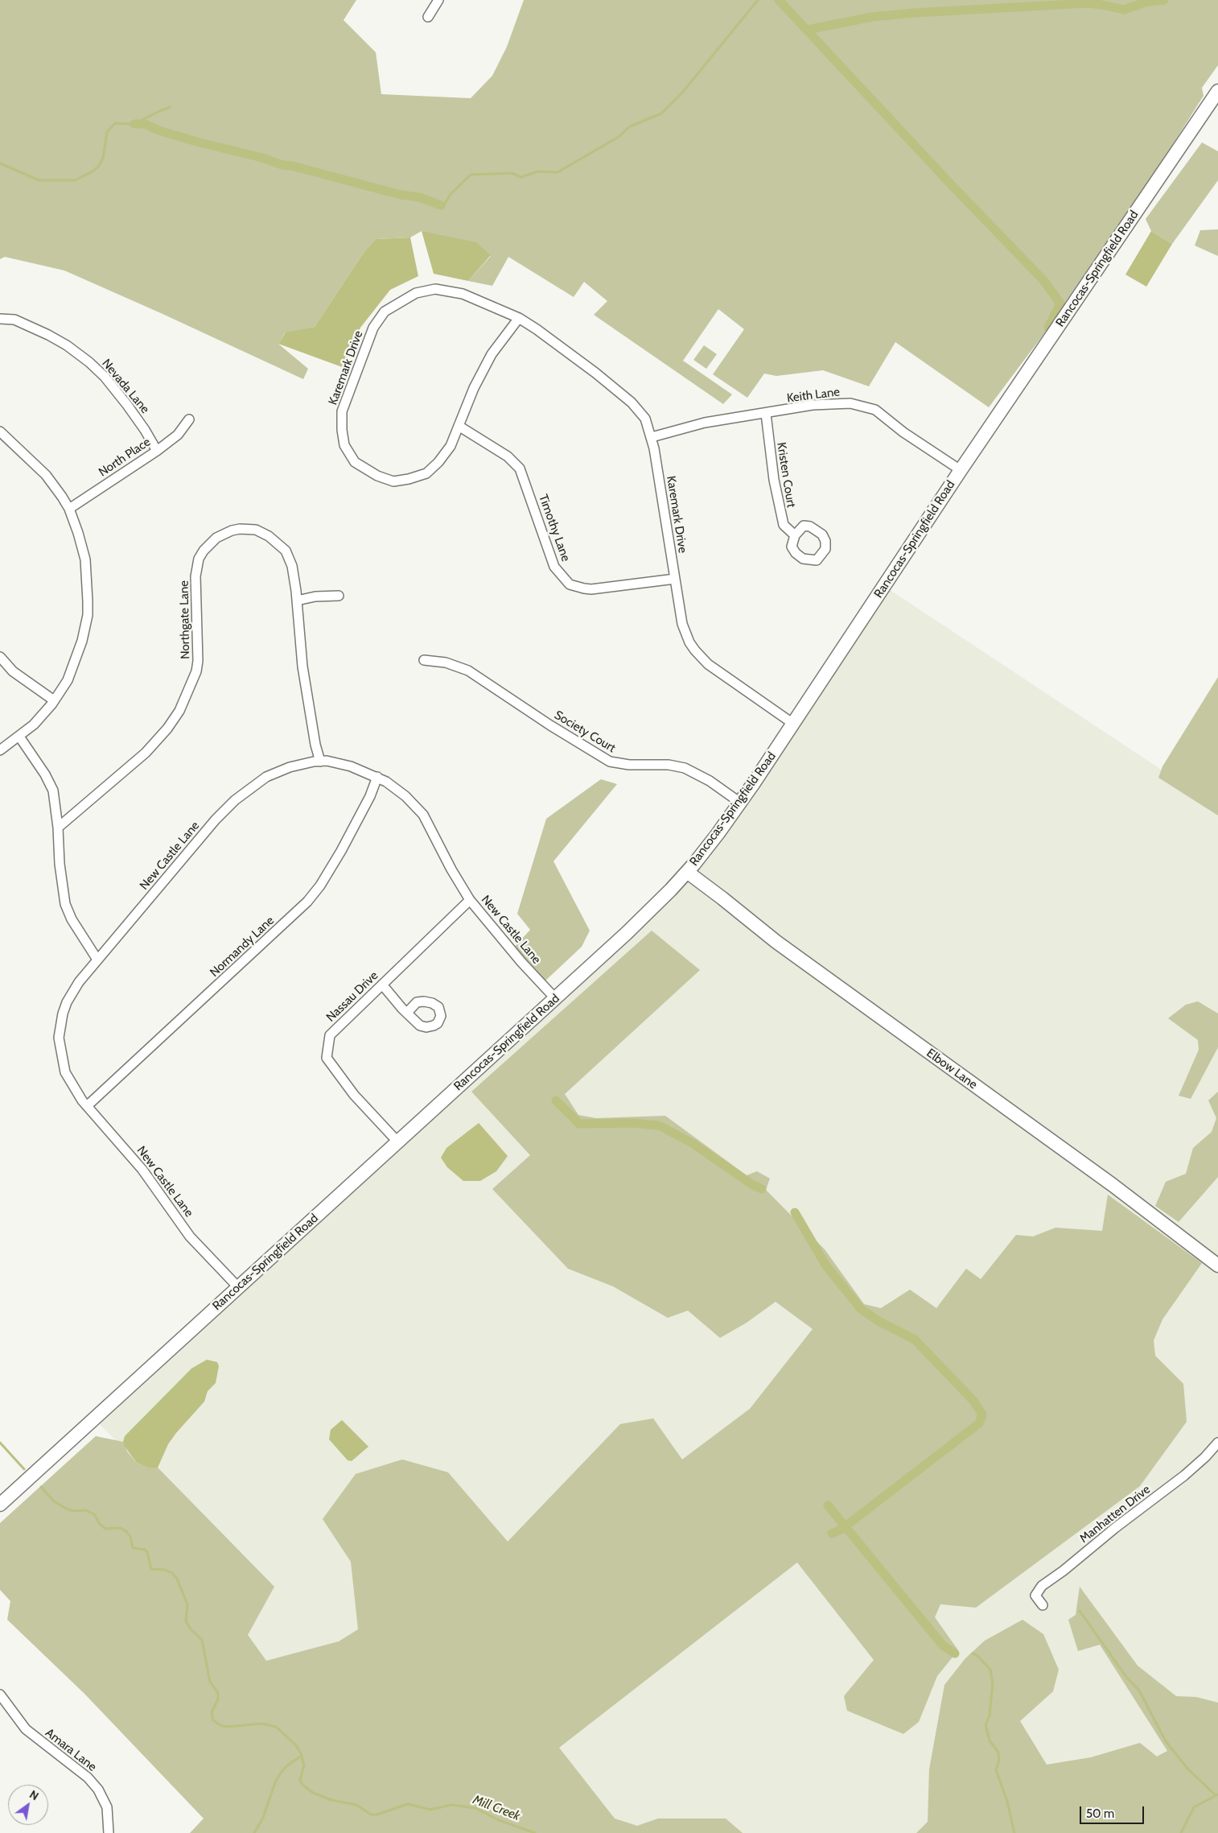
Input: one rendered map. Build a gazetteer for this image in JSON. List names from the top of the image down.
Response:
{
  "streets": {
    "main road": ["Rancocas-Springfield Road", "Elbow Lane"],
    "street": [
      "Karemark Drive",
      "Nevada Lane",
      "Keith Lane",
      "North Place",
      "Kristen Court",
      "Timothy Lane",
      "Northgate Lane",
      "Society Court",
      "New Castle Lane",
      "Normandy Lane",
      "Nassau Drive",
      "Manhatten Drive",
      "Amara Lane"
    ]
  },
  "crossings": [
    ["Rancocas-Springfield Road", "Karemark Drive"],
    ["Rancocas-Springfield Road", "Keith Lane"],
    ["Rancocas-Springfield Road", "Society Court"],
    ["Rancocas-Springfield Road", "New Castle Lane"],
    ["Rancocas-Springfield Road", "Nassau Drive"],
    ["Rancocas-Springfield Road", "Elbow Lane"],
    ["Karemark Drive", "Keith Lane"],
    ["Karemark Drive", "Timothy Lane"],
    ["Nevada Lane", "North Place"],
    ["Keith Lane", "Kristen Court"],
    ["Northgate Lane", "New Castle Lane"],
    ["New Castle Lane", "Normandy Lane"],
    ["New Castle Lane", "Nassau Drive"]
  ],
  "water": ["Mill Creek"],
  "scale_bar": "50 m",
  "north": "top right"
}
